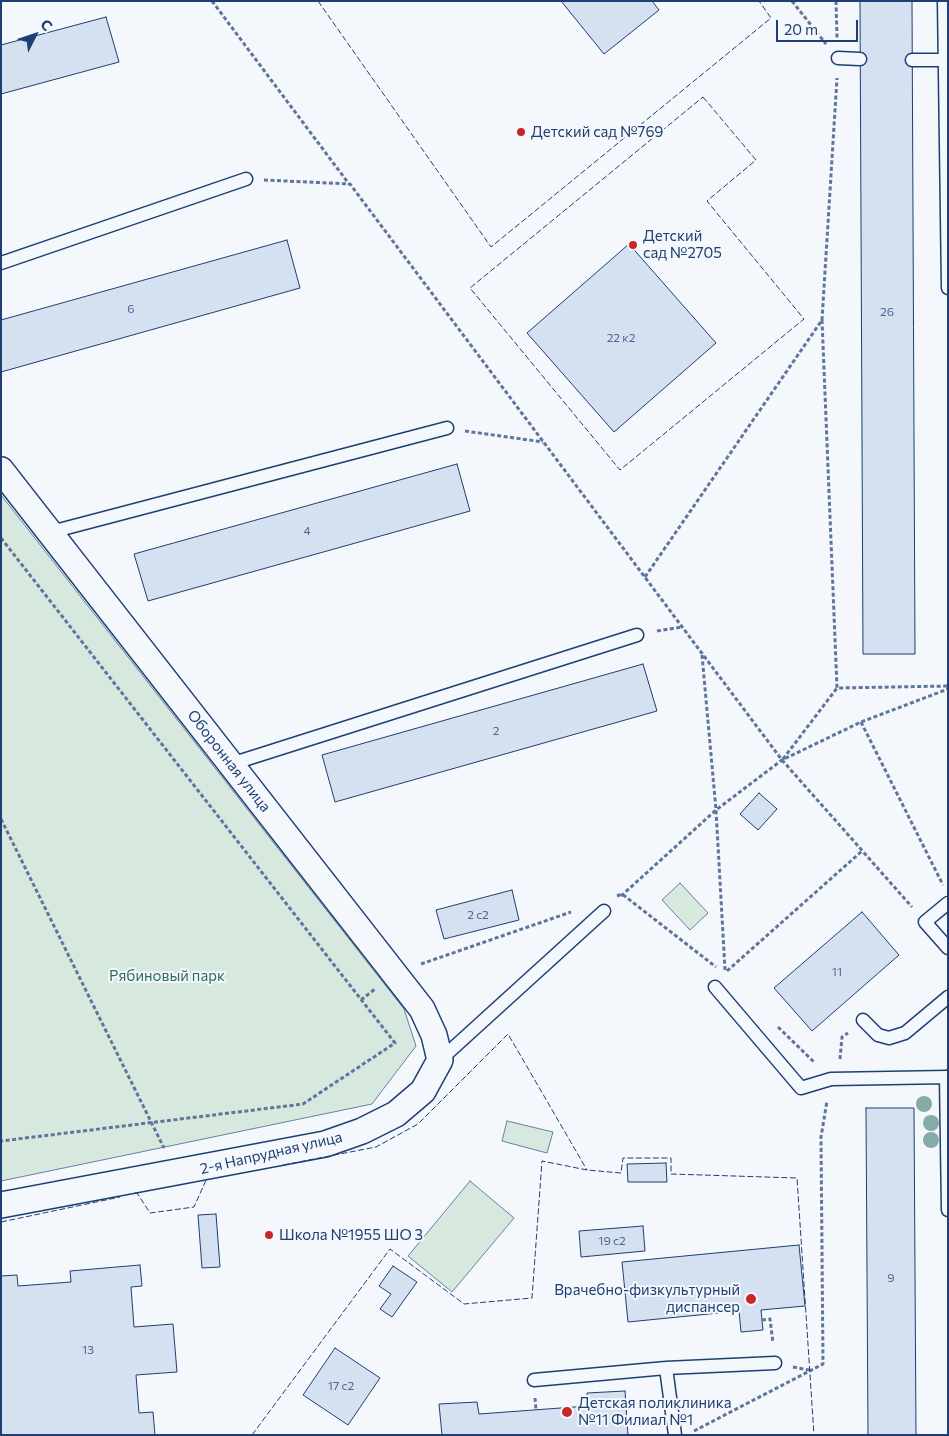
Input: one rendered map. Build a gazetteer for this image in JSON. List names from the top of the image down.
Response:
{
  "streets": {
    "street": ["Оборонная улица", "2-я Напрудная улица"]
  },
  "crossings": [
    ["Оборонная улица", "2-я Напрудная улица"]
  ],
  "parks": ["Рябиновый парк"],
  "places": [
    "Детский сад №769",
    "Детский сад №2705",
    "Школа №1955 ШО 3",
    "Врачебно-физкультурный диспансер",
    "Детская поликлиника №11 Филиал №1"
  ],
  "house_numbers": [
    "6",
    "26",
    "22 к2",
    "4",
    "2",
    "2 с2",
    "11",
    "19 с2",
    "9",
    "13",
    "17 с2"
  ],
  "scale_bar": "20 m",
  "north": "top right"
}
